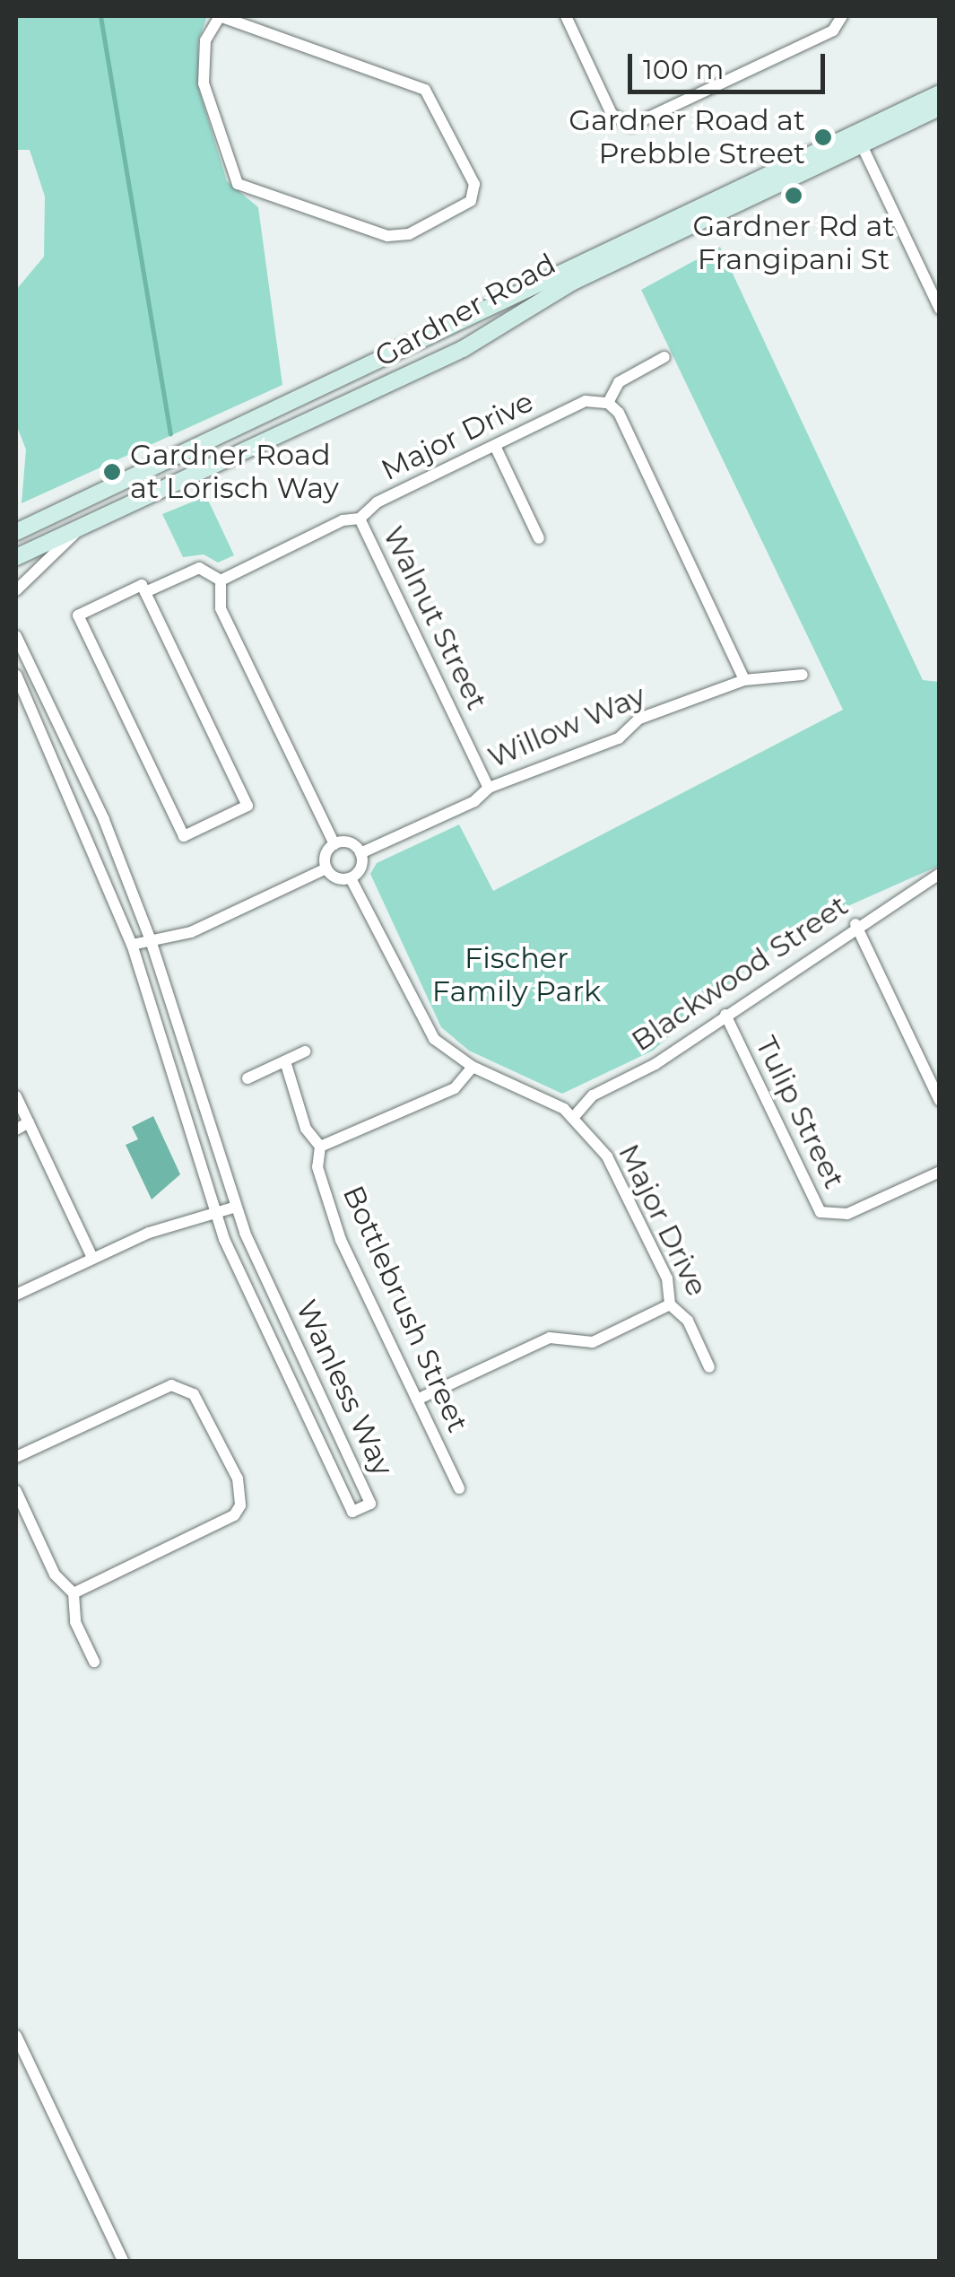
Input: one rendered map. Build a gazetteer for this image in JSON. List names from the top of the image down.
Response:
{
  "streets": {
    "street": [
      "Gardner Road",
      "Major Drive",
      "Walnut Street",
      "Willow Way",
      "Blackwood Street",
      "Tulip Street",
      "Bottlebrush Street",
      "Wanless Way"
    ]
  },
  "crossings": [
    ["Major Drive", "Walnut Street"],
    ["Major Drive", "Willow Way"],
    ["Major Drive", "Blackwood Street"],
    ["Walnut Street", "Willow Way"],
    ["Blackwood Street", "Tulip Street"]
  ],
  "parks": ["Fischer Family Park"],
  "places": ["Gardner Road at Prebble Street", "Gardner Rd at Frangipani St", "Gardner Road at Lorisch Way"],
  "scale_bar": "100 m"
}
